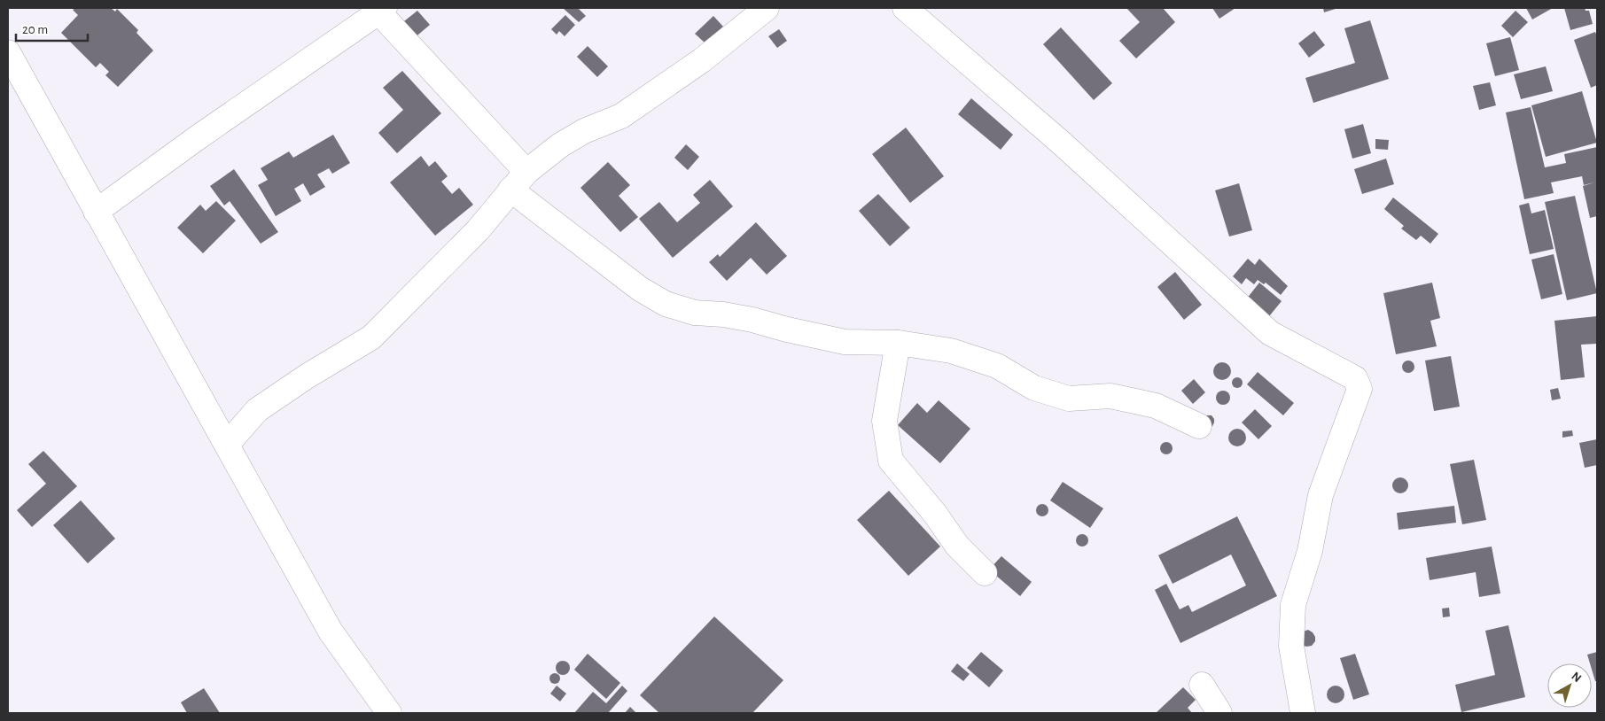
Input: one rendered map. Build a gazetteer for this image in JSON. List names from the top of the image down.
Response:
{
  "scale_bar": "20 m",
  "north": "top right"
}
